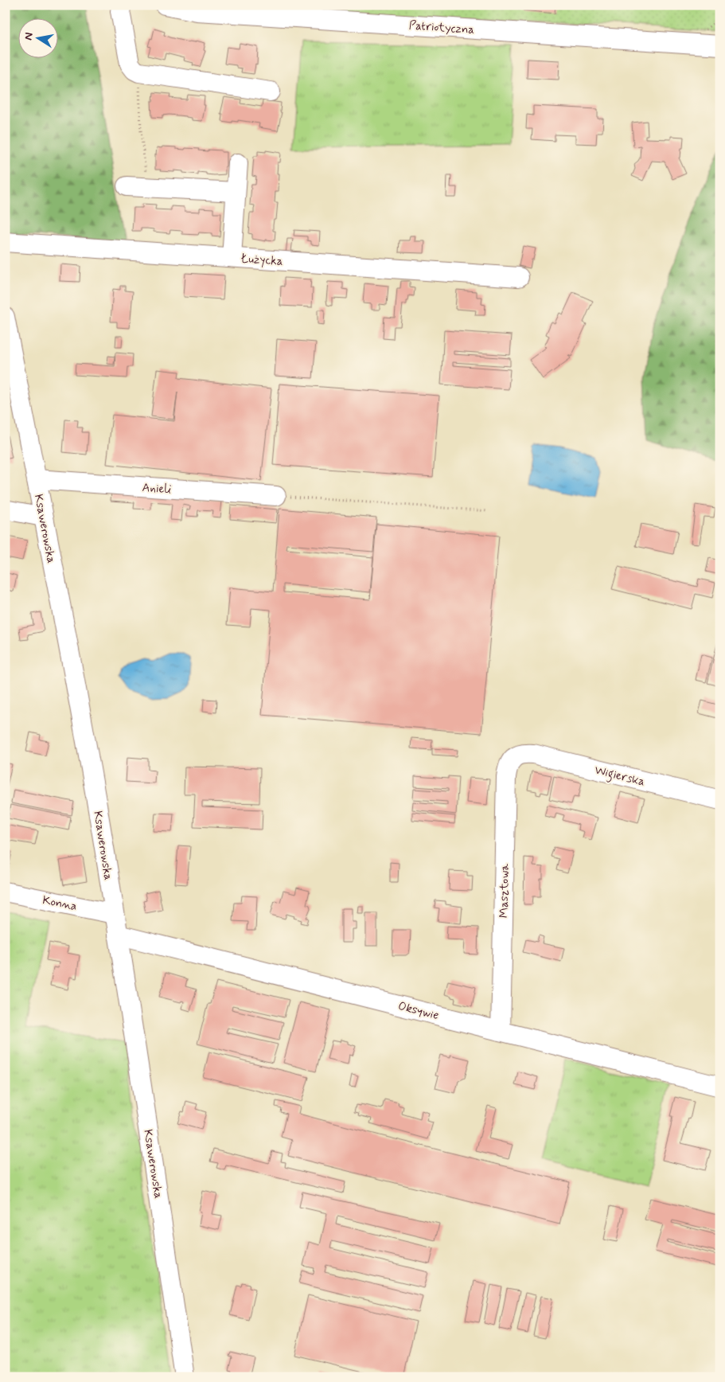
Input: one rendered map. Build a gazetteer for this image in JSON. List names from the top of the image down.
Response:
{
  "streets": {
    "street": [
      "Patriotyczna",
      "Łużycka",
      "Anieli",
      "Ksawerowska",
      "Wigierska",
      "Masztowa",
      "Konna",
      "Oksywie"
    ]
  },
  "crossings": [
    ["Anieli", "Ksawerowska"],
    ["Ksawerowska", "Konna"],
    ["Ksawerowska", "Oksywie"],
    ["Wigierska", "Masztowa"],
    ["Masztowa", "Oksywie"]
  ],
  "north": "left"
}
